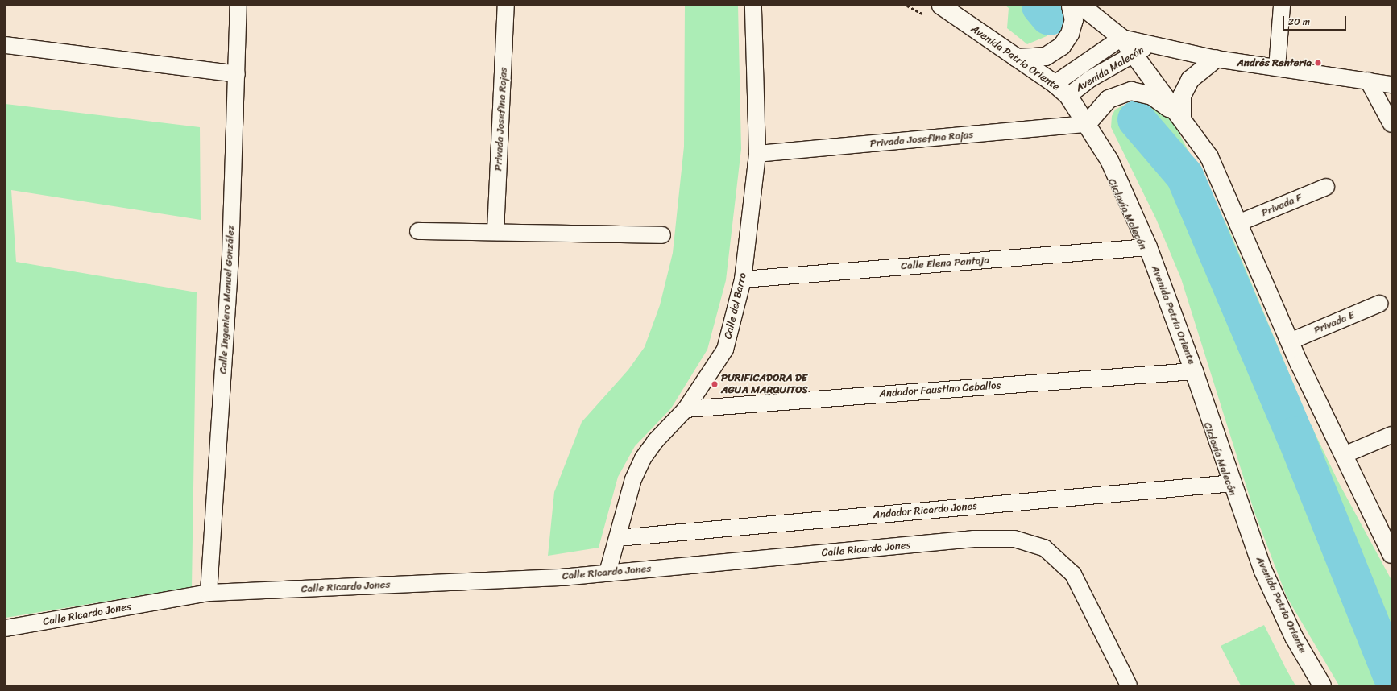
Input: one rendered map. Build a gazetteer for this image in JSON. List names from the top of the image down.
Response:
{
  "streets": {
    "street": [
      "Avenida Patria Oriente",
      "Avenida Malecón",
      "Privada Josefina Rojas",
      "Privada F",
      "Calle Elena Pantoja",
      "Calle Ingeniero Manuel González",
      "Calle del Barro",
      "Privada E",
      "Andador Faustino Ceballos",
      "Andador Ricardo Jones",
      "Calle Ricardo Jones"
    ]
  },
  "crossings": [
    ["Avenida Patria Oriente", "Avenida Malecón"],
    ["Avenida Patria Oriente", "Privada Josefina Rojas"],
    ["Avenida Patria Oriente", "Calle Elena Pantoja"],
    ["Avenida Patria Oriente", "Andador Faustino Ceballos"],
    ["Avenida Patria Oriente", "Andador Ricardo Jones"],
    ["Privada Josefina Rojas", "Calle del Barro"],
    ["Calle Elena Pantoja", "Calle del Barro"],
    ["Calle Ingeniero Manuel González", "Calle Ricardo Jones"],
    ["Calle del Barro", "Andador Faustino Ceballos"],
    ["Calle del Barro", "Andador Ricardo Jones"],
    ["Calle del Barro", "Calle Ricardo Jones"]
  ],
  "places": ["Andrés Renteria", "PURIFICADORA DE AGUA MARQUITOS"],
  "scale_bar": "20 m"
}
